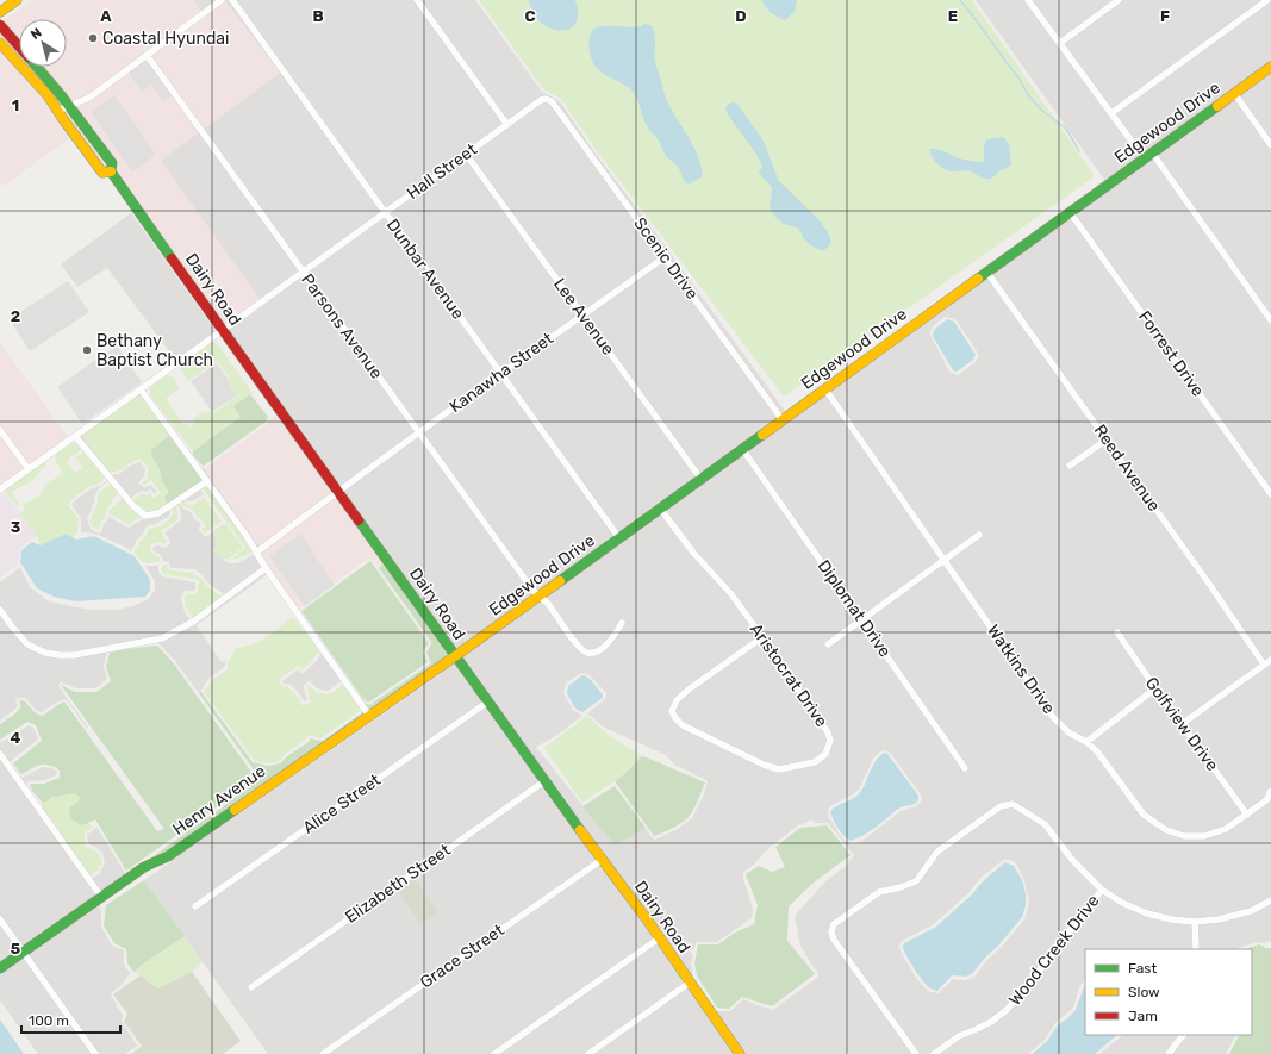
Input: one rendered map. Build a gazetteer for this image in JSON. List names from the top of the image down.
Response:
{
  "streets": {
    "street": [
      "Edgewood Drive",
      "Hall Street",
      "Scenic Drive",
      "Dunbar Avenue",
      "Dairy Road",
      "Lee Avenue",
      "Parsons Avenue",
      "Forrest Drive",
      "Kanawha Street",
      "Reed Avenue",
      "Diplomat Drive",
      "Watkins Drive",
      "Aristocrat Drive",
      "Golfview Drive",
      "Henry Avenue",
      "Alice Street",
      "Elizabeth Street",
      "Wood Creek Drive",
      "Grace Street"
    ]
  },
  "crossings": [
    ["Edgewood Drive", "Scenic Drive"],
    ["Edgewood Drive", "Dunbar Avenue"],
    ["Edgewood Drive", "Dairy Road"],
    ["Edgewood Drive", "Lee Avenue"],
    ["Edgewood Drive", "Parsons Avenue"],
    ["Edgewood Drive", "Forrest Drive"],
    ["Edgewood Drive", "Reed Avenue"],
    ["Edgewood Drive", "Diplomat Drive"],
    ["Edgewood Drive", "Watkins Drive"],
    ["Edgewood Drive", "Aristocrat Drive"],
    ["Edgewood Drive", "Henry Avenue"],
    ["Hall Street", "Scenic Drive"],
    ["Hall Street", "Dunbar Avenue"],
    ["Hall Street", "Dairy Road"],
    ["Hall Street", "Lee Avenue"],
    ["Hall Street", "Parsons Avenue"],
    ["Scenic Drive", "Kanawha Street"],
    ["Dunbar Avenue", "Kanawha Street"],
    ["Dairy Road", "Kanawha Street"],
    ["Dairy Road", "Henry Avenue"],
    ["Dairy Road", "Alice Street"],
    ["Dairy Road", "Elizabeth Street"],
    ["Dairy Road", "Grace Street"],
    ["Lee Avenue", "Kanawha Street"],
    ["Parsons Avenue", "Kanawha Street"],
    ["Watkins Drive", "Golfview Drive"]
  ],
  "places": ["Coastal Hyundai", "Bethany Baptist Church"],
  "legend": ["Fast", "Slow", "Jam"],
  "scale_bar": "100 m",
  "north": "top left",
  "grid": {
    "columns": [
      "A",
      "B",
      "C",
      "D",
      "E",
      "F"
    ],
    "rows": [
      "1",
      "2",
      "3",
      "4",
      "5"
    ]
  }
}
